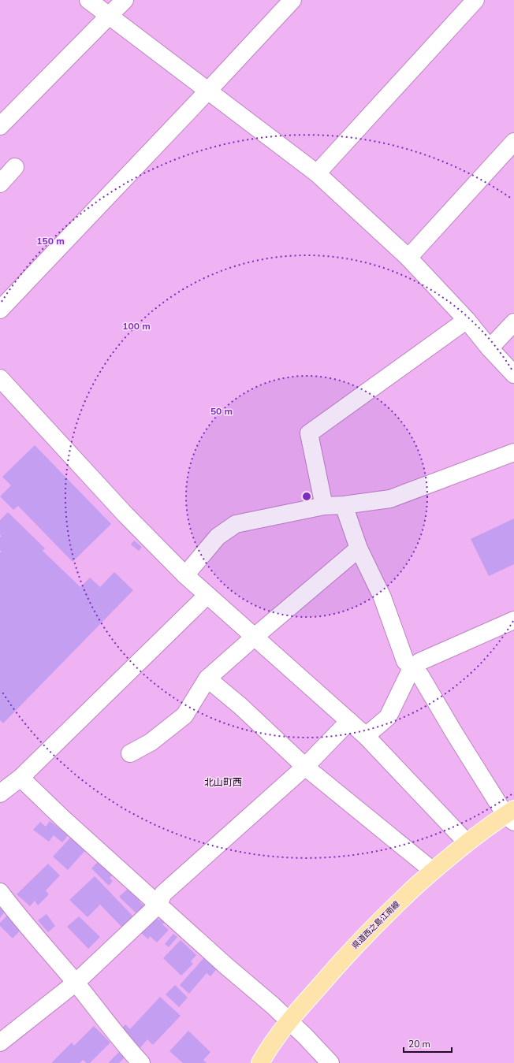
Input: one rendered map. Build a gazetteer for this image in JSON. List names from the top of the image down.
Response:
{
  "streets": {
    "main road": ["県道西之島江南線"]
  },
  "districts": ["北山町西"],
  "scale_bar": "20 m",
  "rings": ["150 m", "100 m", "50 m"]
}
